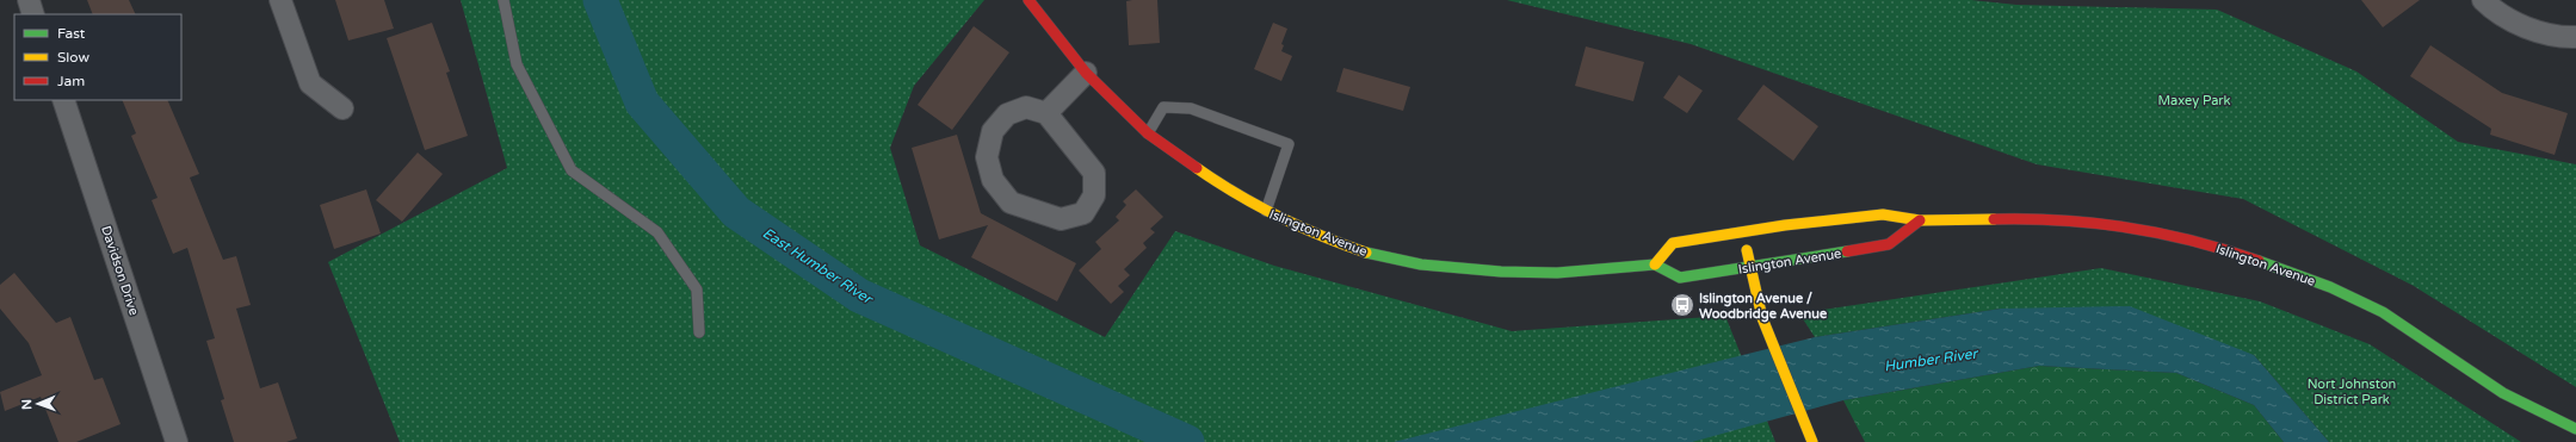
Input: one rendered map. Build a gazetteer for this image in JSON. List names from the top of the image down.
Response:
{
  "streets": {
    "main road": ["Islington Avenue"],
    "street": ["Davidson Drive"]
  },
  "water": ["East Humber River", "Humber River"],
  "parks": ["Maxey Park", "Nort Johnston District Park"],
  "places": {
    "bus stop": ["Islington Avenue / Woodbridge Avenue"]
  },
  "legend": ["Fast", "Slow", "Jam"],
  "north": "left"
}
